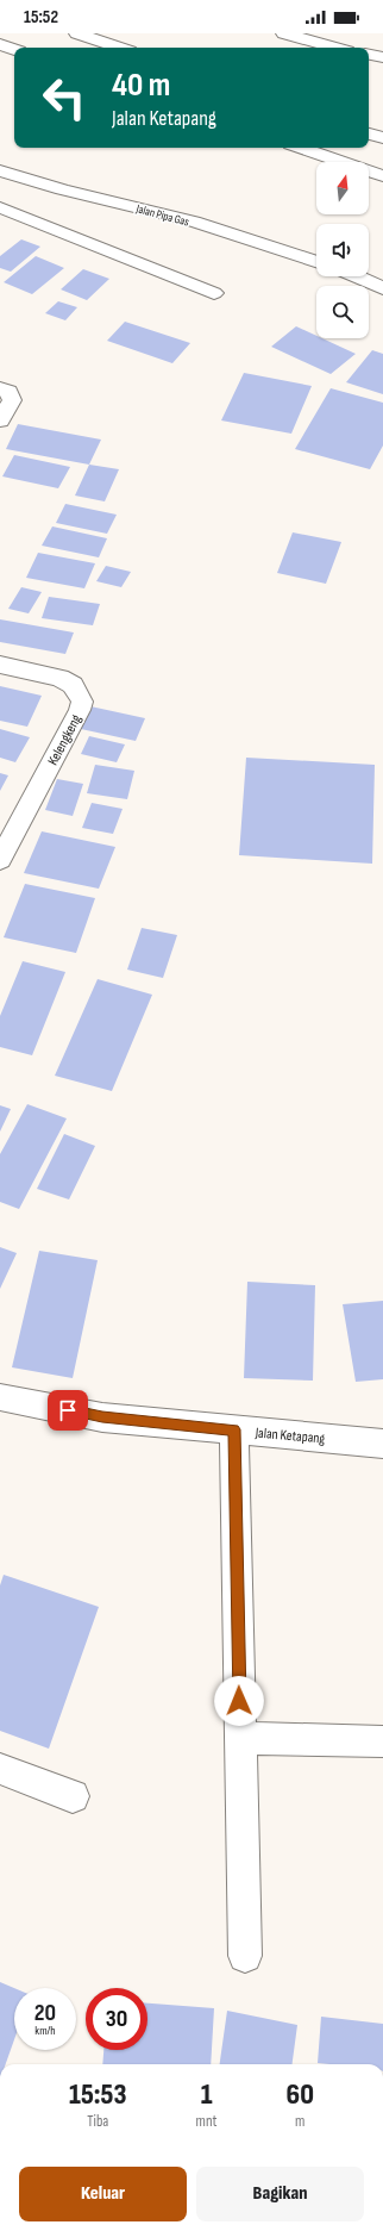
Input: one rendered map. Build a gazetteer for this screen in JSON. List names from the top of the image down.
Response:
{
  "streets": {
    "main road": ["Jalan Pipa Gas", "Kelengkeng", "Jalan Ketapang"]
  },
  "north": "top",
  "page": {
    "status": "15:52",
    "turn": ["40 m", "Jalan Ketapang"],
    "speed": "20 km/h",
    "limit": "30",
    "eta": [
      "15:53",
      "Tiba",
      "1",
      "mnt",
      "60",
      "m"
    ],
    "buttons": ["Keluar", "Bagikan"]
  }
}
